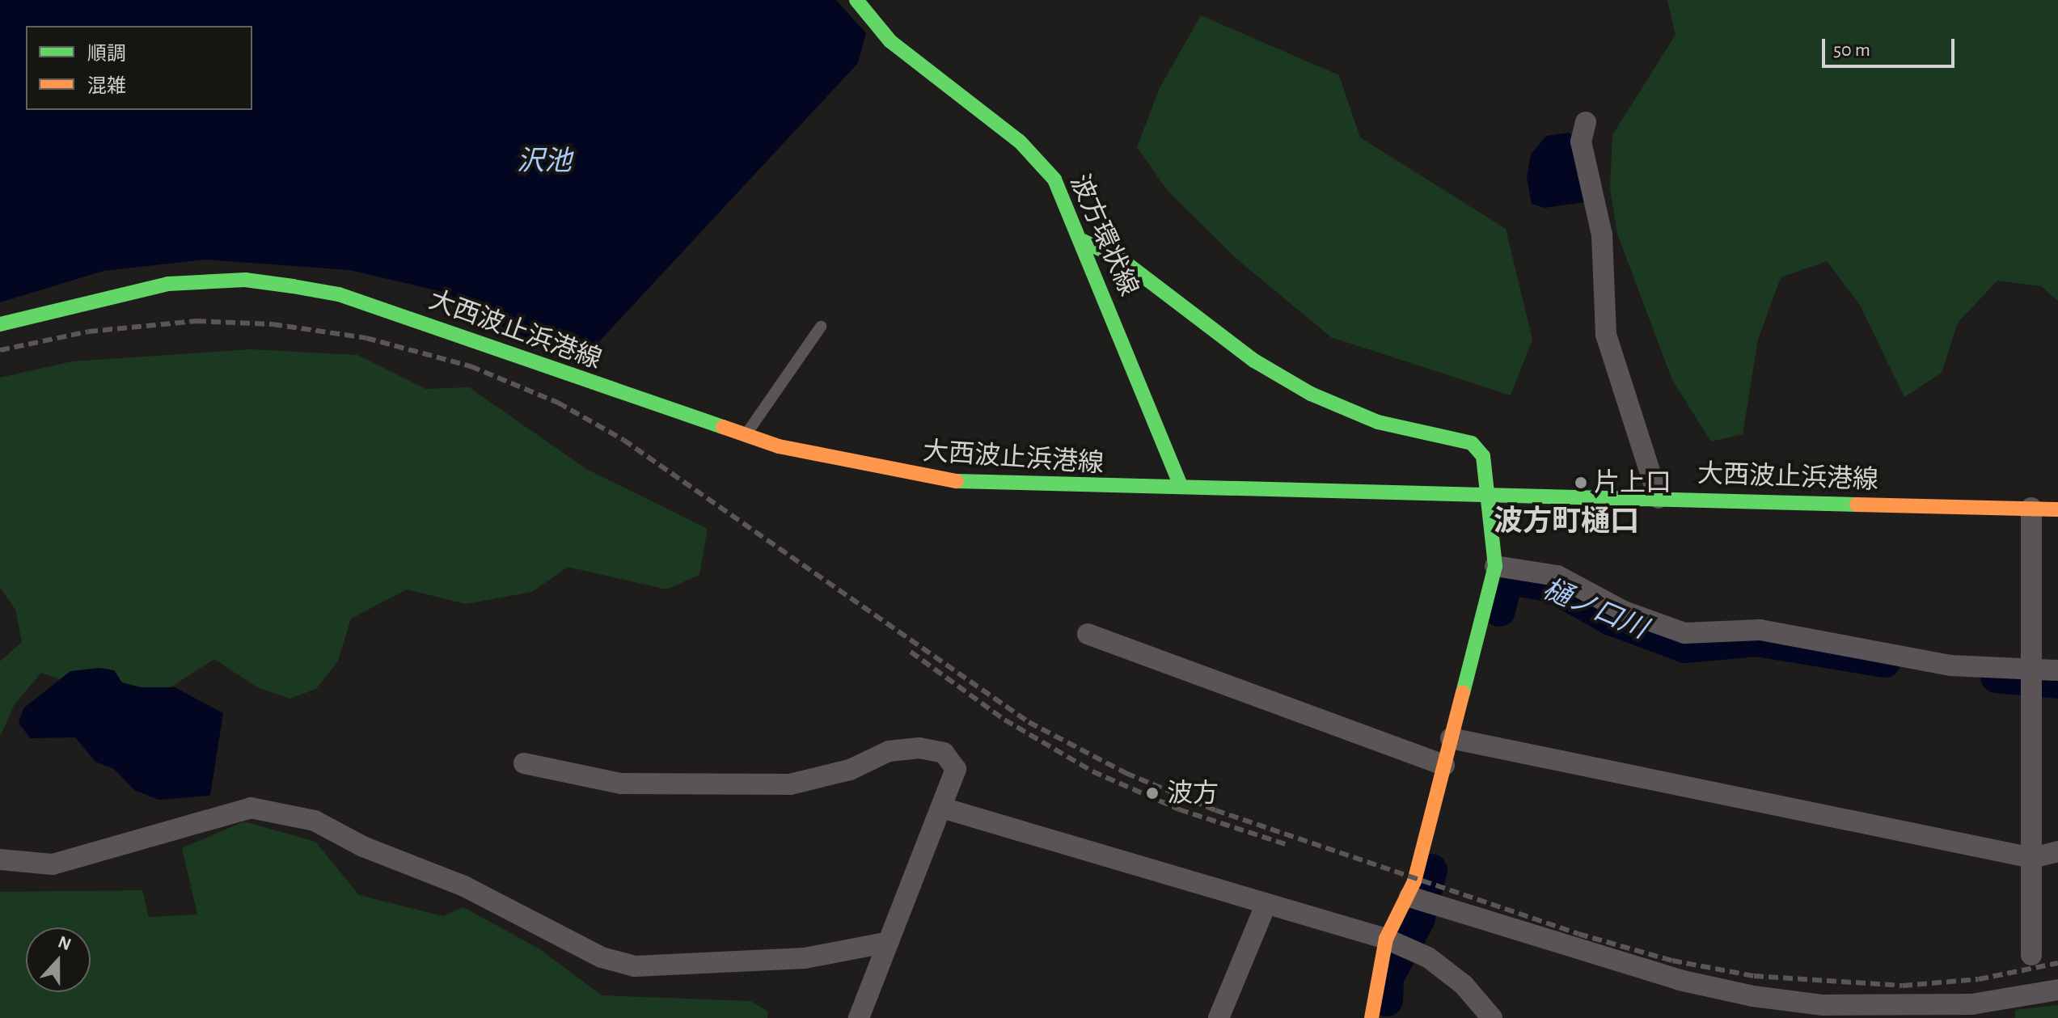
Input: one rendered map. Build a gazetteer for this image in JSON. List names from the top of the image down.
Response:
{
  "streets": {
    "main road": ["波方環状線", "大西波止浜港線"]
  },
  "crossings": [
    ["波方環状線", "大西波止浜港線"]
  ],
  "districts": ["波方町樋口"],
  "water": ["沢池", "樋ノ口川"],
  "places": ["片上口", "波方"],
  "legend": ["順調", "混雑"],
  "scale_bar": "50 m",
  "north": "top"
}
